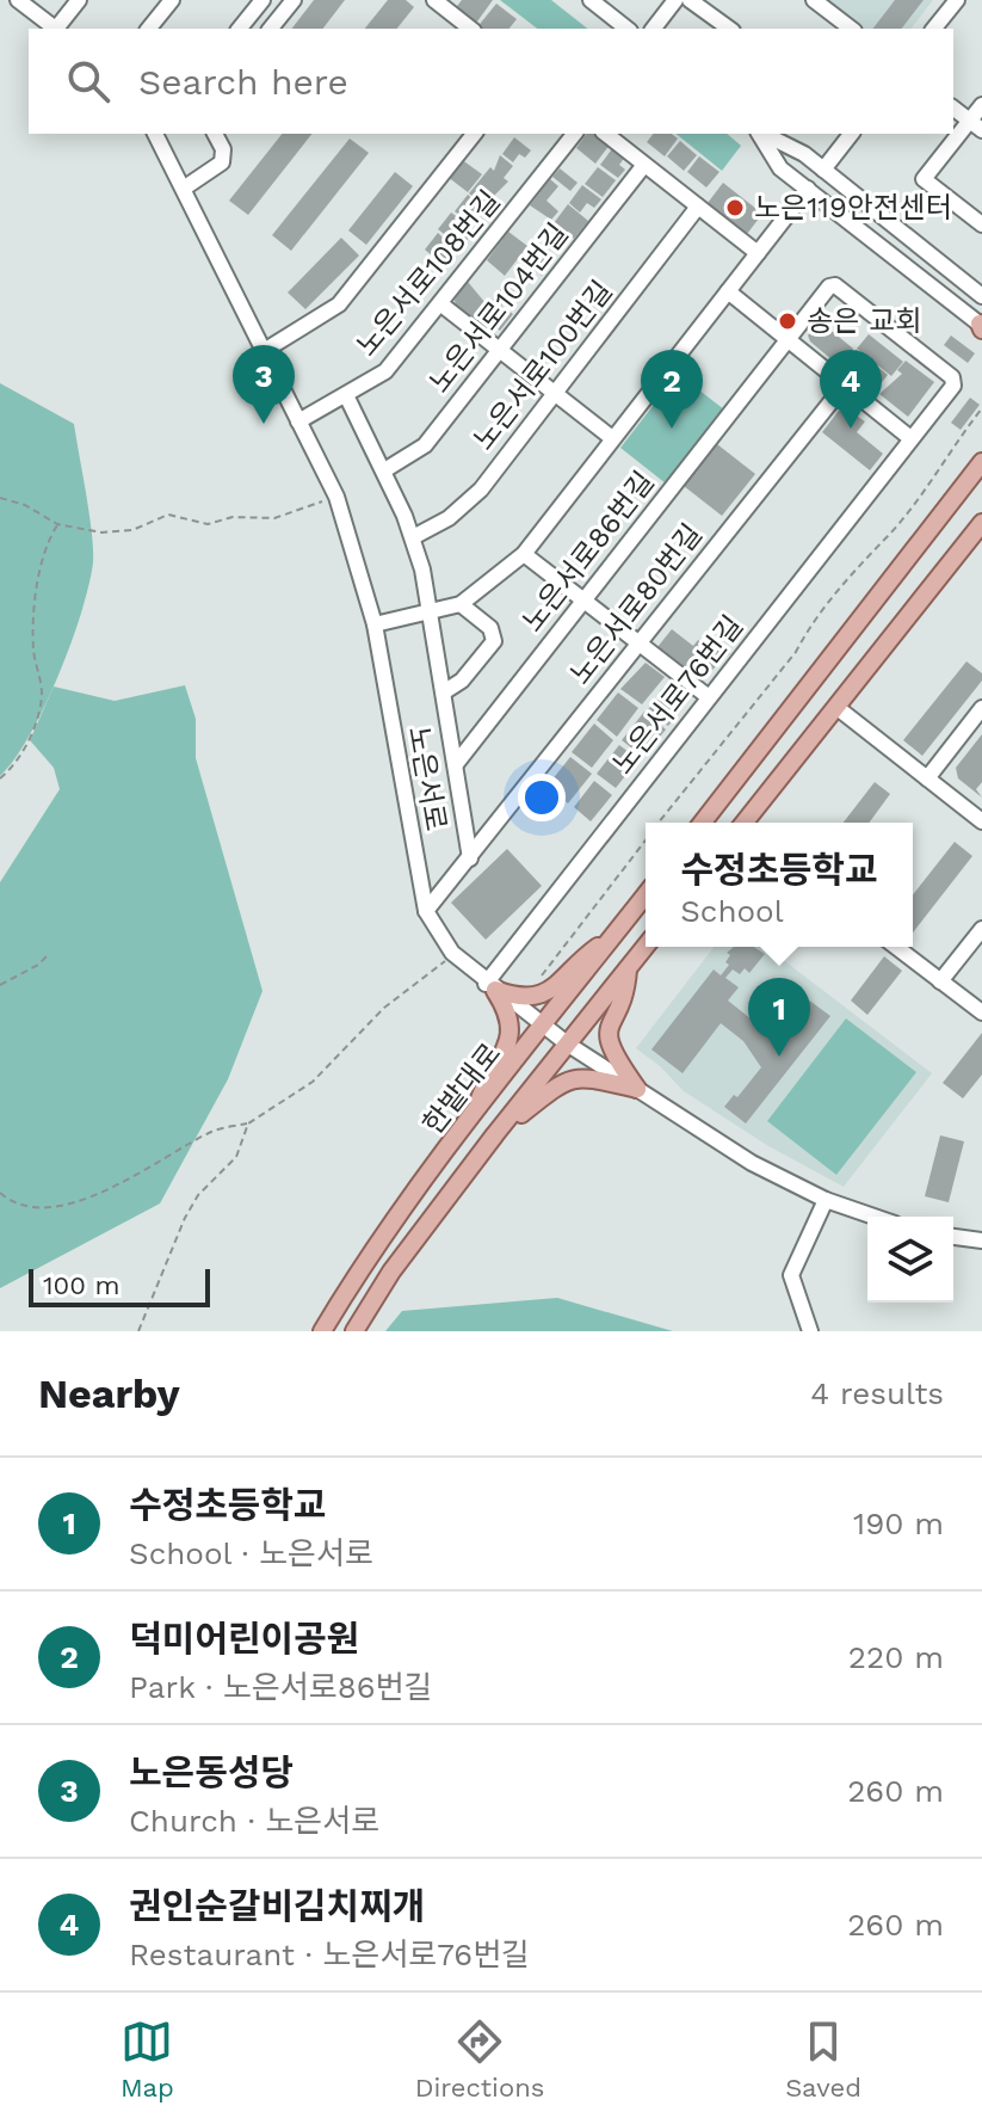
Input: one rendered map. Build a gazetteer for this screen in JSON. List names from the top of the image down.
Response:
{
  "streets": {
    "main road": ["한밭대로"],
    "street": [
      "노은서로108번길",
      "노은서로104번길",
      "노은서로100번길",
      "노은서로86번길",
      "노은서로80번길",
      "노은서로76번길",
      "노은서로"
    ]
  },
  "crossings": [
    ["노은서로108번길", "노은서로"],
    ["노은서로86번길", "노은서로76번길"],
    ["노은서로80번길", "노은서로"],
    ["노은서로76번길", "노은서로"],
    ["노은서로", "한밭대로"]
  ],
  "places": ["노은119안전센터", "송은 교회"],
  "scale_bar": "100 m",
  "page": {
    "search": "Search here",
    "pins": [
      "3",
      "2",
      "4",
      "1"
    ],
    "popup": ["수정초등학교", "School"],
    "scale": "100 m",
    "heading": ["Nearby", "4 results"],
    "list": [
      {
        "mark": "1",
        "name": "수정초등학교",
        "note": "School · 노은서로",
        "value": "190 m"
      },
      {
        "mark": "2",
        "name": "덕미어린이공원",
        "note": "Park · 노은서로86번길",
        "value": "220 m"
      },
      {
        "mark": "3",
        "name": "노은동성당",
        "note": "Church · 노은서로",
        "value": "260 m"
      },
      {
        "mark": "4",
        "name": "권인순갈비김치찌개",
        "note": "Restaurant · 노은서로76번길",
        "value": "260 m"
      }
    ],
    "nav": ["Map", "Directions", "Saved"]
  }
}
